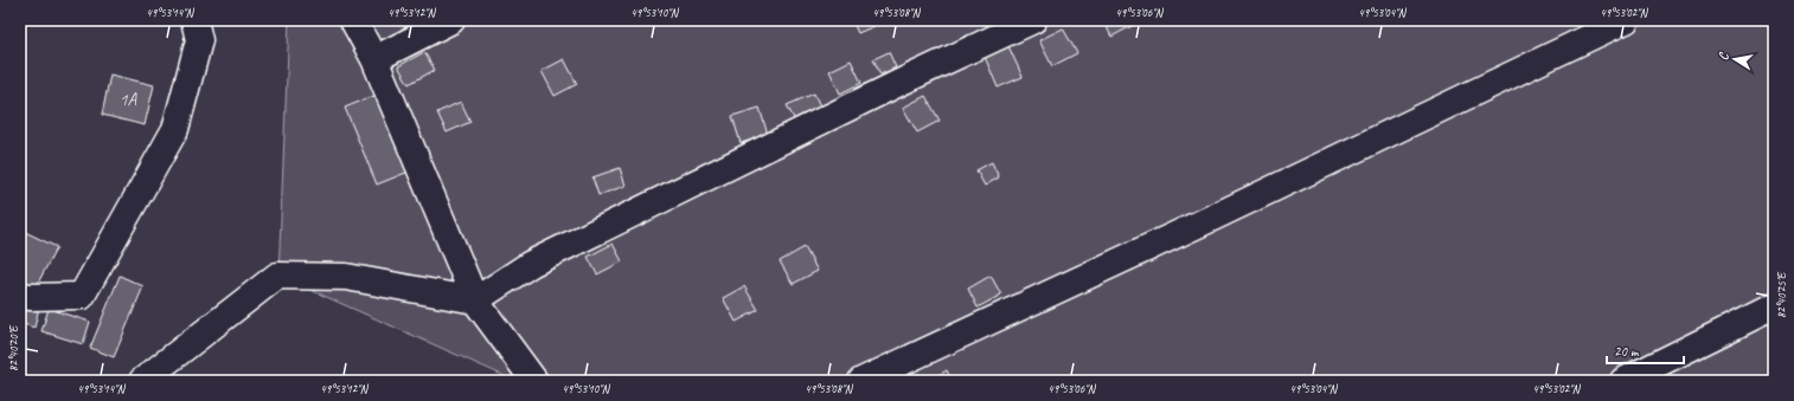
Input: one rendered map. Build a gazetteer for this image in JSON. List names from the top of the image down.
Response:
{
  "house_numbers": ["1А"],
  "scale_bar": "20 m",
  "north": "left",
  "coordinates": [
    "49°53'14\"N",
    "49°53'12\"N",
    "49°53'10\"N",
    "49°53'08\"N",
    "49°53'06\"N",
    "49°53'04\"N",
    "49°53'02\"N",
    "82°40'25\"E",
    "82°40'20\"E"
  ]
}
